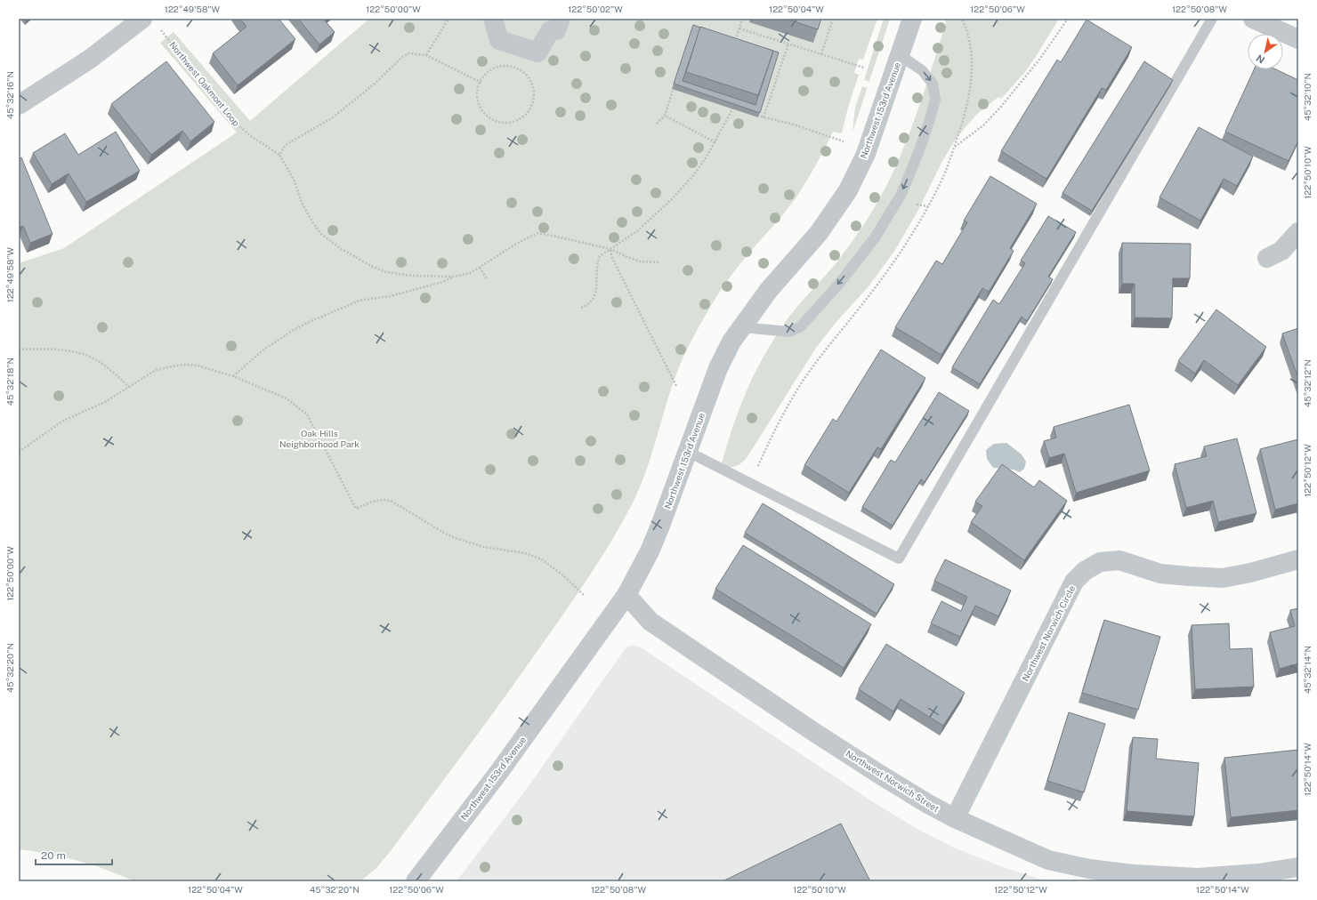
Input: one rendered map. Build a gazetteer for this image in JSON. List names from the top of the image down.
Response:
{
  "streets": {
    "street": ["Northwest 153rd Avenue", "Northwest Norwich Circle", "Northwest Norwich Street"],
    "path": ["Northwest Oakmont Loop"]
  },
  "crossings": [
    ["Northwest 153rd Avenue", "Northwest Norwich Street"],
    ["Northwest Norwich Circle", "Northwest Norwich Street"]
  ],
  "parks": ["Oak Hills Neighborhood Park"],
  "scale_bar": "20 m",
  "north": "bottom left",
  "coordinates": [
    "122°49'58\"W",
    "122°50'00\"W",
    "122°50'02\"W",
    "122°50'04\"W",
    "122°50'06\"W",
    "122°50'08\"W",
    "45°32'16\"N",
    "45°32'10\"N",
    "122°50'10\"W",
    "45°32'18\"N",
    "45°32'12\"N",
    "122°50'12\"W",
    "45°32'20\"N",
    "45°32'14\"N",
    "122°50'14\"W"
  ]
}
